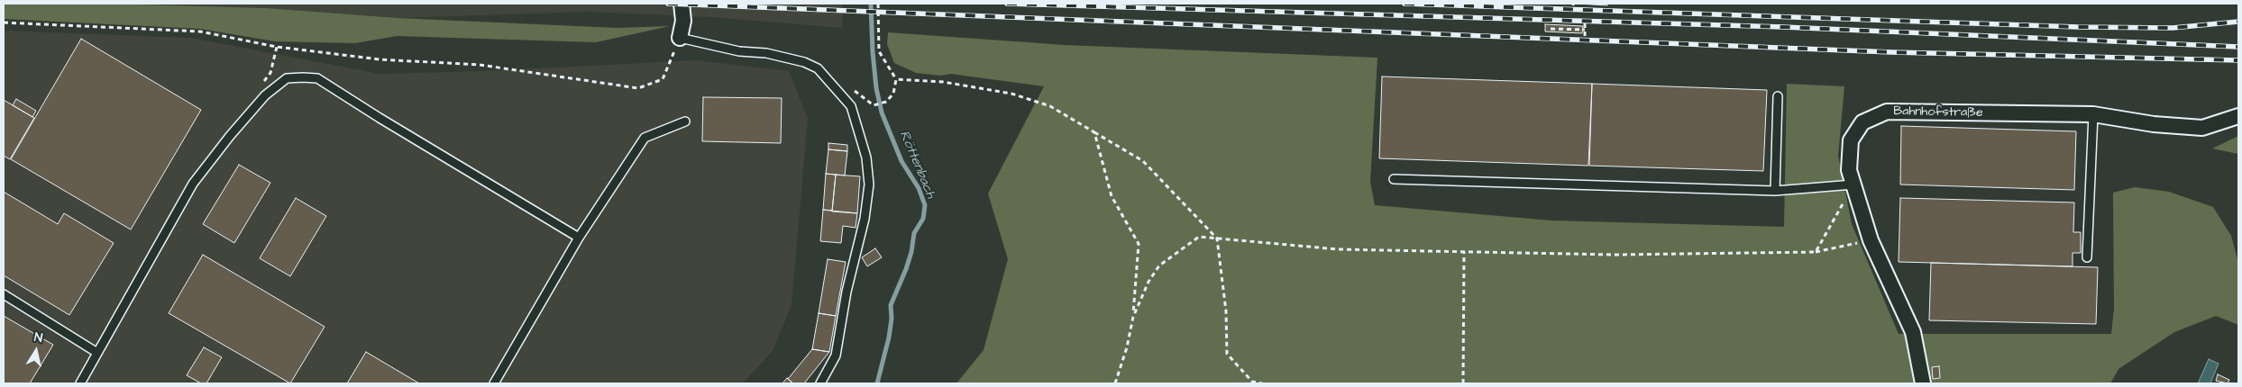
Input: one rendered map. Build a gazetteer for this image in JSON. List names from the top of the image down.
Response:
{
  "streets": {
    "street": ["Bahnhofstraße"]
  },
  "water": ["Röttenbach"],
  "north": "top"
}
